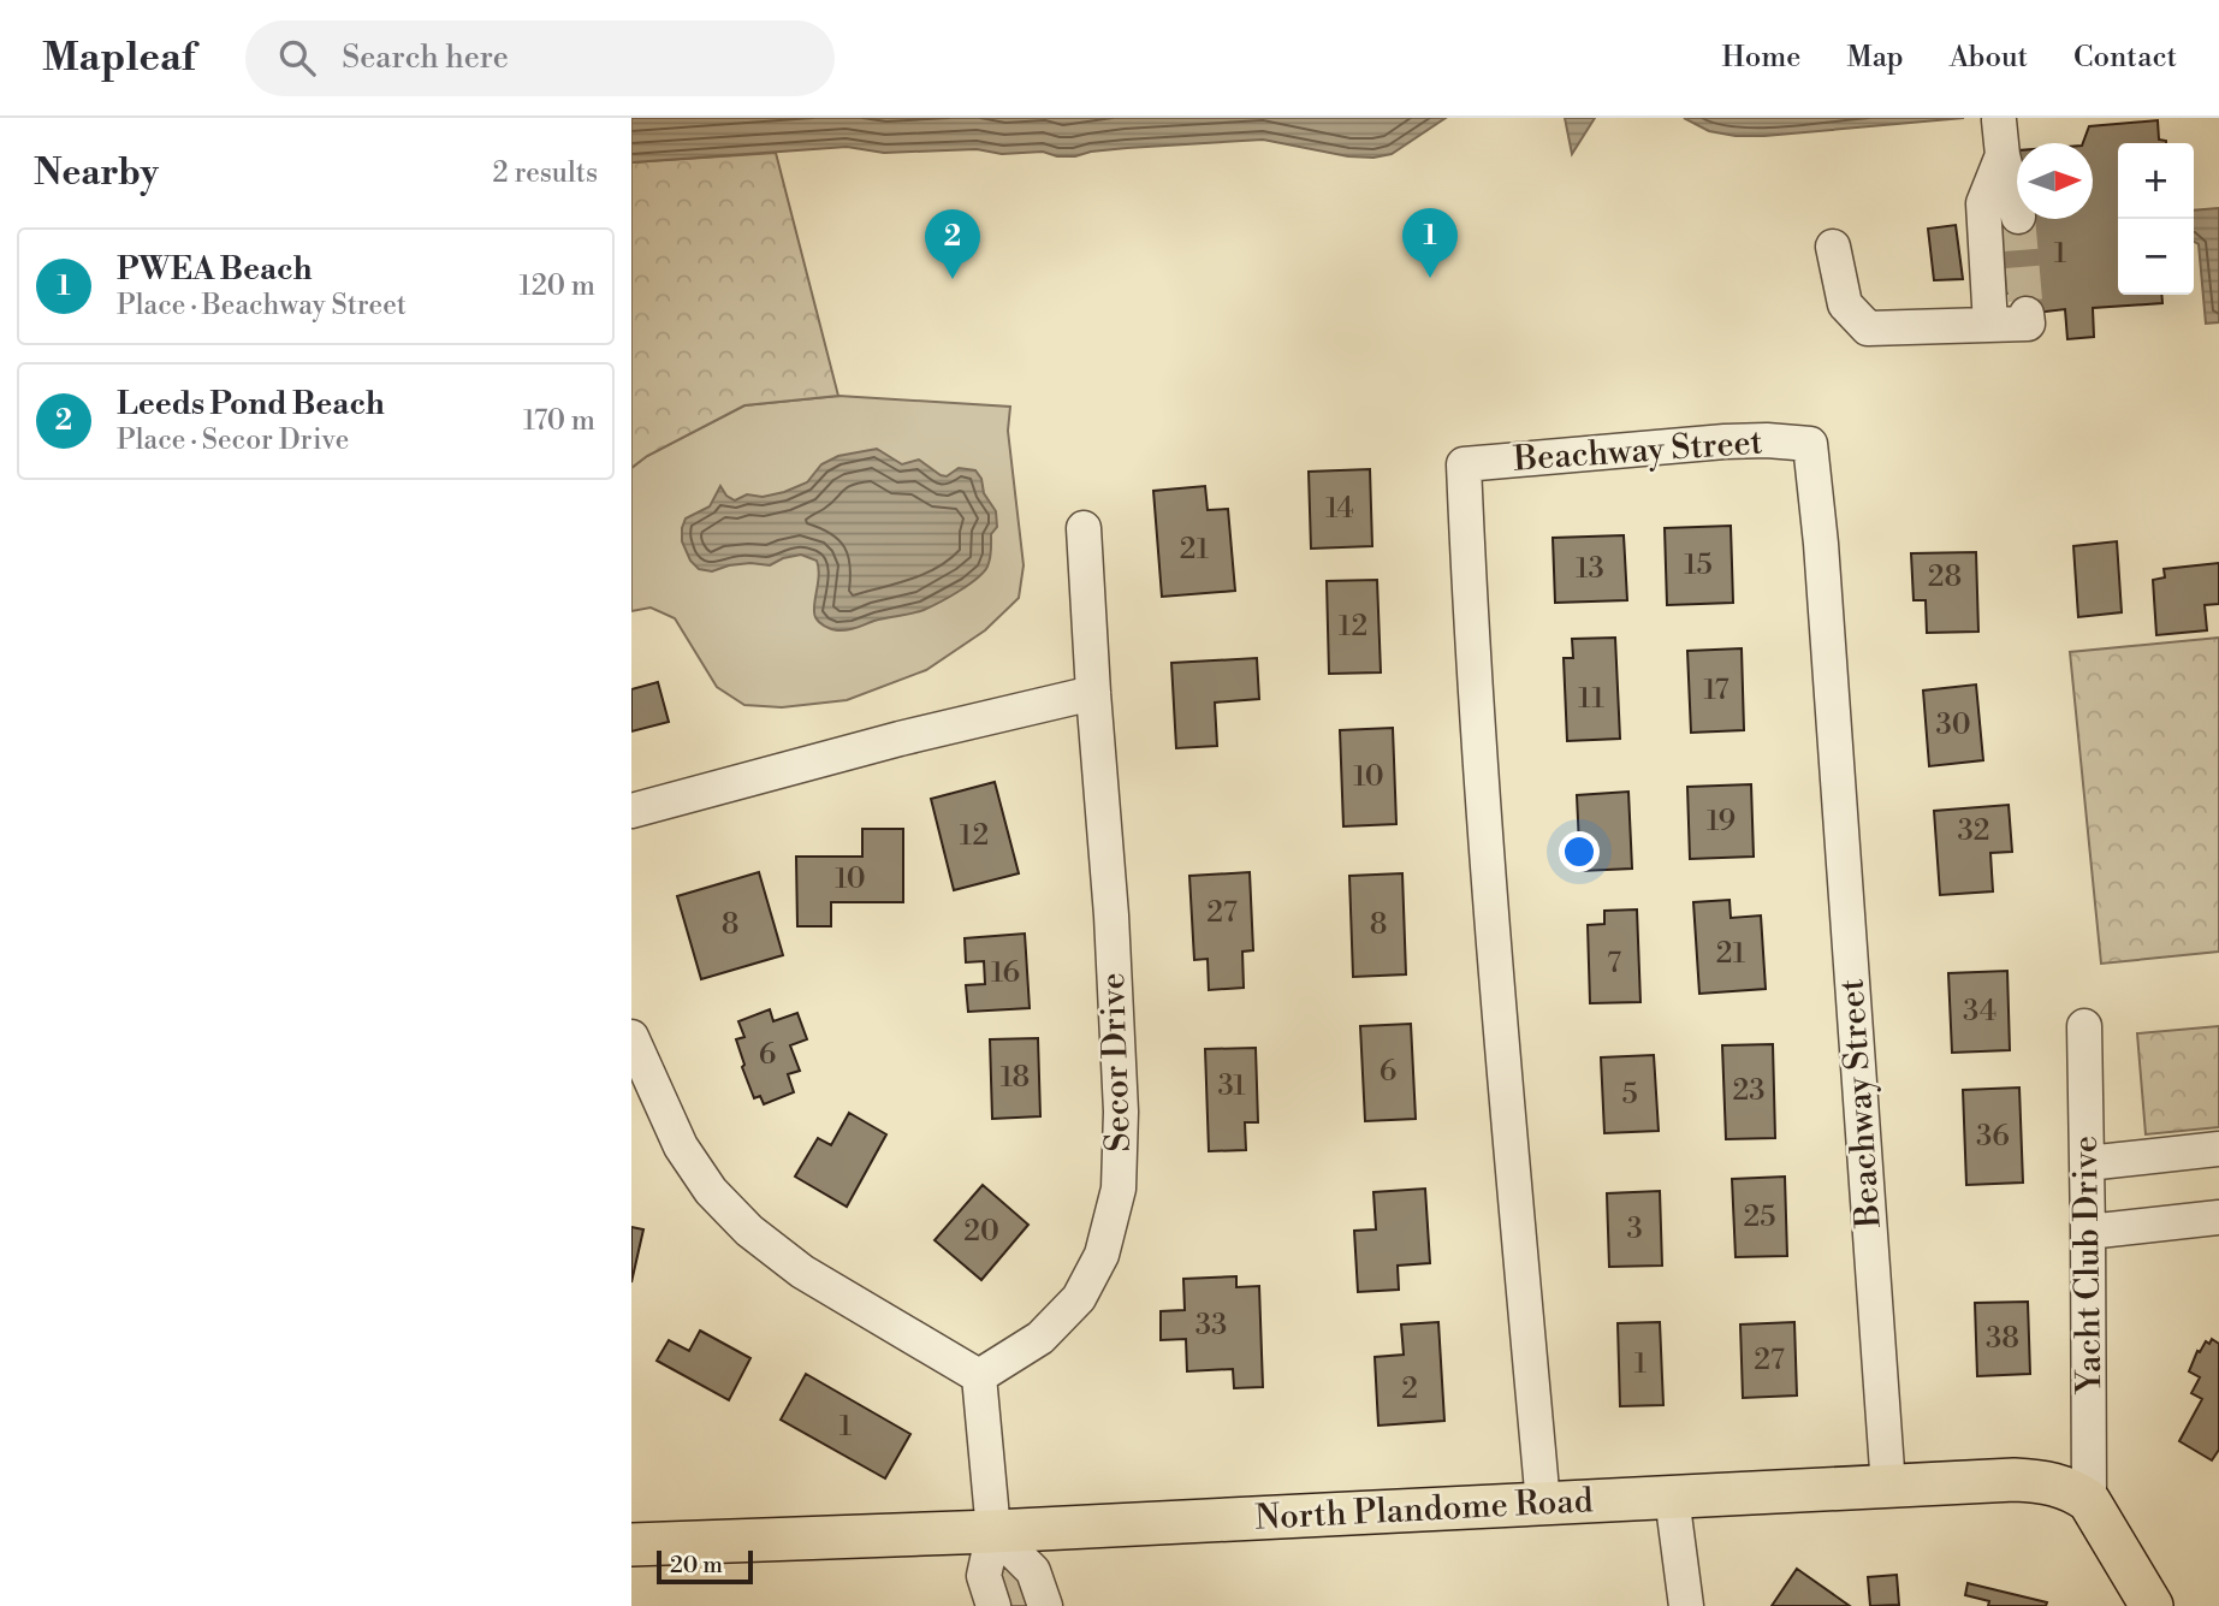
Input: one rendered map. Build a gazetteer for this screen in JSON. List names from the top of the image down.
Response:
{
  "streets": {
    "main road": ["North Plandome Road"],
    "street": ["Beachway Street", "Secor Drive", "Yacht Club Drive"]
  },
  "crossings": [
    ["Beachway Street", "North Plandome Road"],
    ["Yacht Club Drive", "North Plandome Road"]
  ],
  "house_numbers": [
    "1",
    "14",
    "21",
    "15",
    "13",
    "28",
    "12",
    "17",
    "11",
    "30",
    "10",
    "19",
    "32",
    "12",
    "10",
    "27",
    "8",
    "8",
    "21",
    "7",
    "16",
    "34",
    "6",
    "6",
    "18",
    "31",
    "23",
    "5",
    "36",
    "25",
    "3",
    "20",
    "33",
    "38",
    "27",
    "1",
    "2",
    "1"
  ],
  "scale_bar": "20 m",
  "north": "right",
  "page": {
    "header": "Mapleaf",
    "search": "Search here",
    "nav": [
      "Home",
      "Map",
      "About",
      "Contact"
    ],
    "heading": ["Nearby", "2 results"],
    "map_buttons": ["+", "−"],
    "pins": ["1", "2"],
    "list": [
      {
        "mark": "1",
        "name": "PWEA Beach",
        "note": "Place · Beachway Street",
        "value": "120 m"
      },
      {
        "mark": "2",
        "name": "Leeds Pond Beach",
        "note": "Place · Secor Drive",
        "value": "170 m"
      }
    ],
    "scale": "20 m"
  }
}
